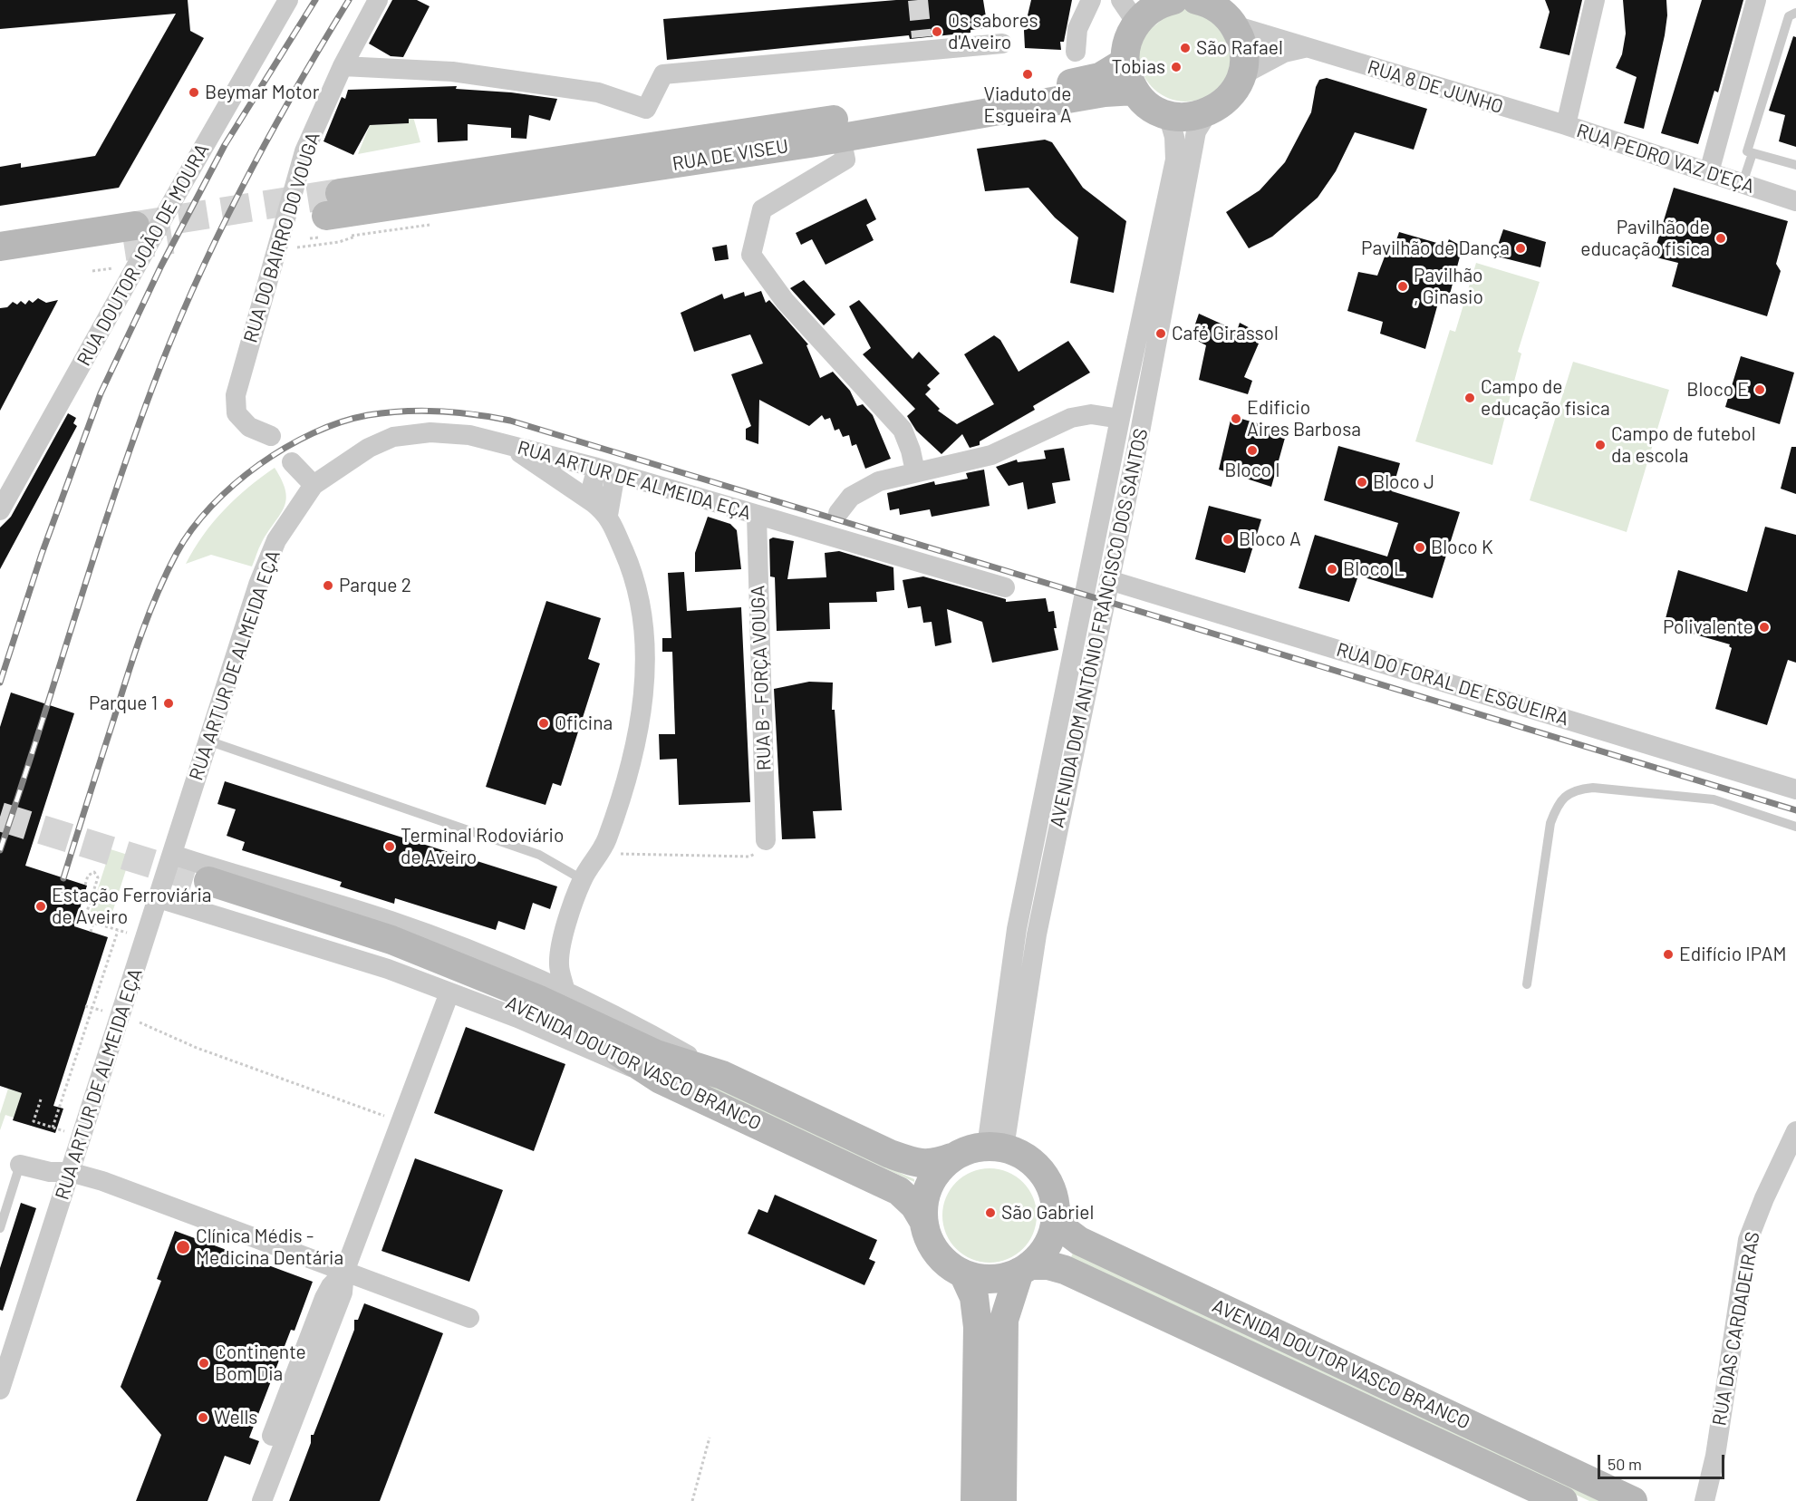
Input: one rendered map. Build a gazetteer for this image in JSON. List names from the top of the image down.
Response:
{
  "streets": {
    "main road": ["RUA DE VISEU", "AVENIDA DOUTOR VASCO BRANCO"],
    "street": [
      "RUA 8 DE JUNHO",
      "RUA PEDRO VAZ D'EÇA",
      "RUA DO BAIRRO DO VOUGA",
      "RUA DOUTOR JOÃO DE MOURA",
      "RUA ARTUR DE ALMEIDA EÇA",
      "AVENIDA DOM ANTÓNIO FRANCISCO DOS SANTOS",
      "RUA B - FORÇA VOUGA",
      "RUA DO FORAL DE ESGUEIRA",
      "RUA DAS CARDADEIRAS"
    ]
  },
  "crossings": [
    ["RUA 8 DE JUNHO", "RUA PEDRO VAZ D'EÇA"],
    ["RUA ARTUR DE ALMEIDA EÇA", "RUA B - FORÇA VOUGA"],
    ["RUA ARTUR DE ALMEIDA EÇA", "AVENIDA DOUTOR VASCO BRANCO"],
    ["AVENIDA DOM ANTÓNIO FRANCISCO DOS SANTOS", "RUA DO FORAL DE ESGUEIRA"],
    ["AVENIDA DOM ANTÓNIO FRANCISCO DOS SANTOS", "AVENIDA DOUTOR VASCO BRANCO"]
  ],
  "places": [
    "Os sabores d'Aveiro",
    "São Rafael",
    "Tobias",
    "Viaduto de Esgueira A",
    "Beymar Motor",
    "Pavilhão de educação fisica",
    "Pavilhão de Dança",
    "Pavilhão , Ginasio",
    "Café Girassol",
    "Bloco E",
    "Campo de educação fisica",
    "Edificio Aires Barbosa",
    "Campo de futebol da escola",
    "Bloco I",
    "Bloco J",
    "Bloco A",
    "Bloco K",
    "Bloco L",
    "Parque 2",
    "Polivalente",
    "Parque 1",
    "Oficina",
    "Terminal Rodoviário de Aveiro",
    "Estação Ferroviária de Aveiro",
    "Edifício IPAM",
    "São Gabriel",
    "Clínica Médis - Medicina Dentária",
    "Continente Bom Dia",
    "Wells"
  ],
  "scale_bar": "50 m"
}
